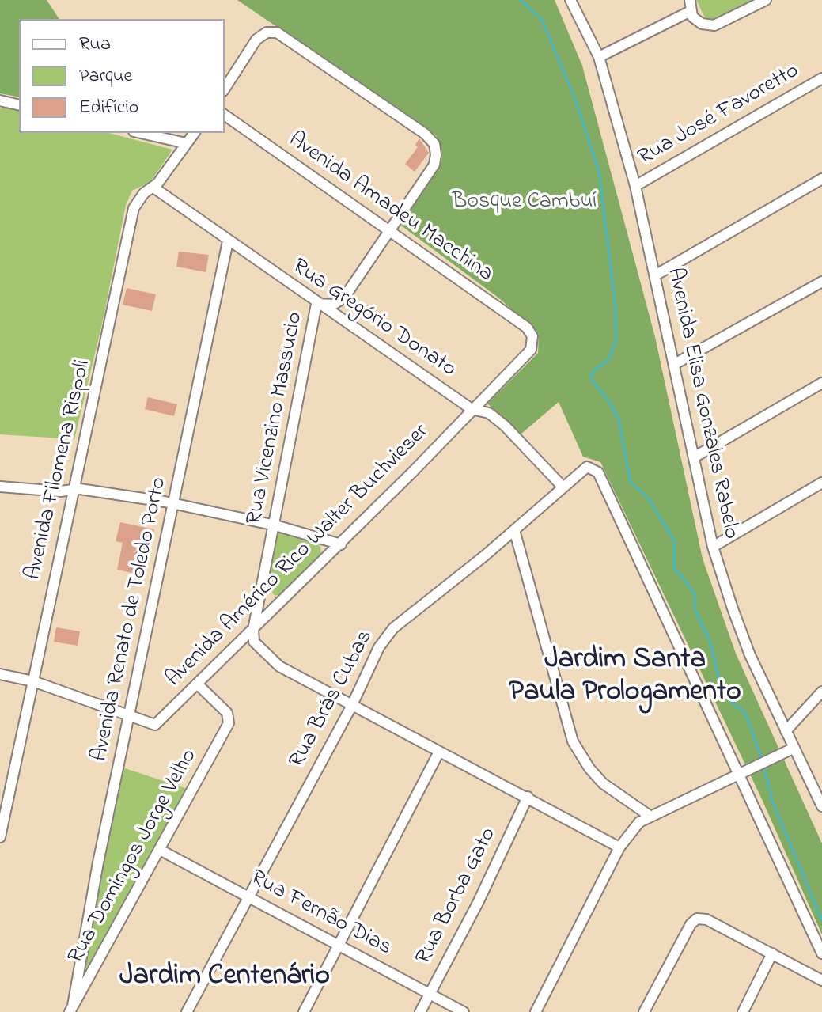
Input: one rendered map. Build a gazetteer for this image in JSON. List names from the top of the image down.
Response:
{
  "streets": {
    "street": [
      "Rua José Favoretto",
      "Avenida Amadeu Macchina",
      "Rua Gregório Donato",
      "Avenida Elisa Gonzales Rabelo",
      "Rua Vicenzino Massucio",
      "Avenida Filomena Rispoli",
      "Avenida Américo Rico Walter Buchvieser",
      "Avenida Renato de Toledo Porto",
      "Rua Brás Cubas",
      "Rua Domingos Jorge Velho",
      "Rua Borba Gato",
      "Rua Fernão Dias"
    ]
  },
  "crossings": [
    ["Rua José Favoretto", "Avenida Elisa Gonzales Rabelo"],
    ["Avenida Amadeu Macchina", "Rua Vicenzino Massucio"],
    ["Avenida Amadeu Macchina", "Avenida Américo Rico Walter Buchvieser"],
    ["Rua Gregório Donato", "Rua Vicenzino Massucio"],
    ["Rua Gregório Donato", "Avenida Filomena Rispoli"],
    ["Rua Gregório Donato", "Avenida Américo Rico Walter Buchvieser"],
    ["Rua Gregório Donato", "Avenida Renato de Toledo Porto"],
    ["Rua Gregório Donato", "Rua Brás Cubas"],
    ["Rua Vicenzino Massucio", "Avenida Américo Rico Walter Buchvieser"],
    ["Avenida Américo Rico Walter Buchvieser", "Avenida Renato de Toledo Porto"],
    ["Avenida Américo Rico Walter Buchvieser", "Rua Domingos Jorge Velho"],
    ["Avenida Renato de Toledo Porto", "Rua Domingos Jorge Velho"],
    ["Rua Brás Cubas", "Rua Fernão Dias"],
    ["Rua Domingos Jorge Velho", "Rua Fernão Dias"],
    ["Rua Borba Gato", "Rua Fernão Dias"]
  ],
  "districts": ["Jardim Santa Paula Prologamento", "Jardim Centenário"],
  "parks": ["Bosque Cambuí"],
  "legend": ["Rua", "Parque", "Edifício"]
}
